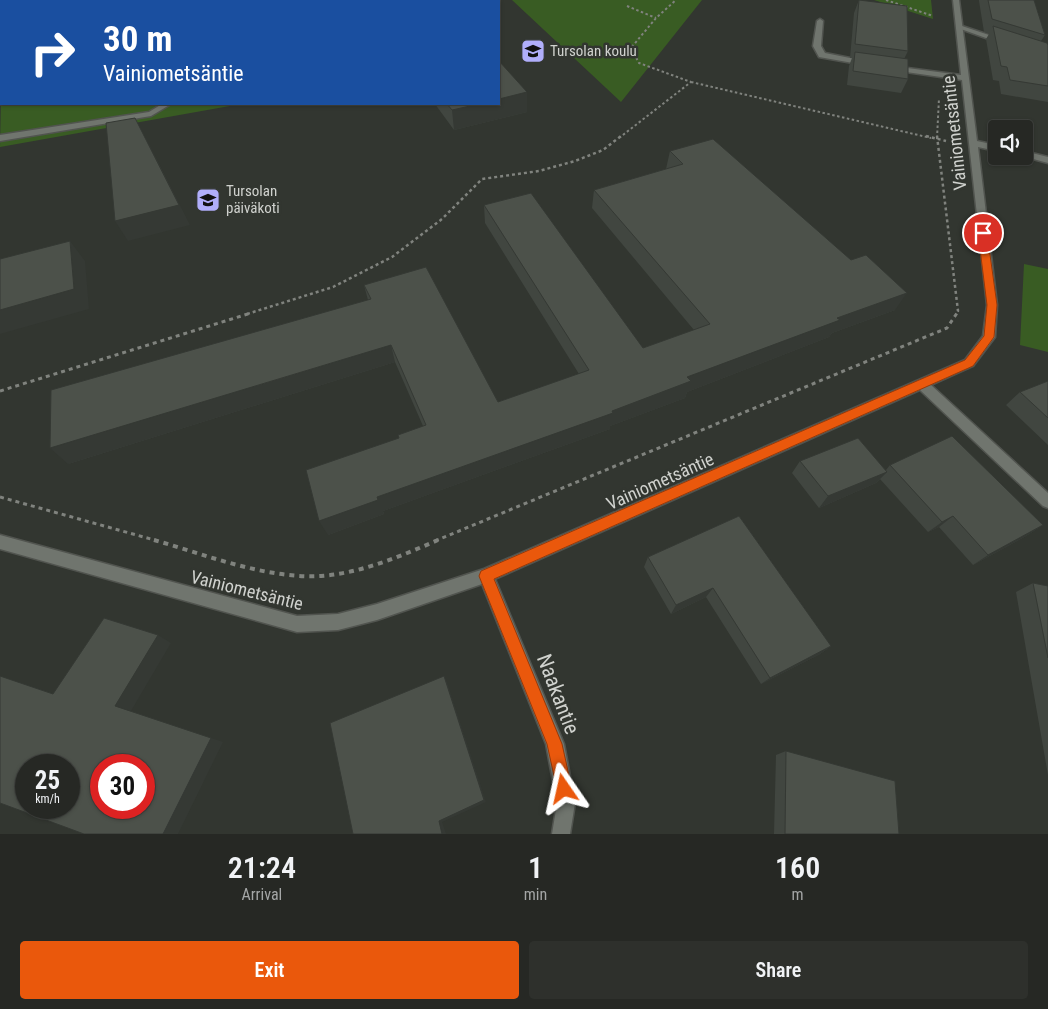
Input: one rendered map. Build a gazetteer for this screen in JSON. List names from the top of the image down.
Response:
{
  "streets": {
    "street": ["Vainiometsäntie", "Naakantie"]
  },
  "crossings": [
    ["Vainiometsäntie", "Naakantie"]
  ],
  "places": {
    "school or university": ["Tursolan koulu", "Tursolan päiväkoti"]
  },
  "page": {
    "turn": ["30 m", "Vainiometsäntie"],
    "speed": "25 km/h",
    "limit": "30",
    "eta": [
      "21:24",
      "Arrival",
      "1",
      "min",
      "160",
      "m"
    ],
    "buttons": ["Exit", "Share"]
  }
}
